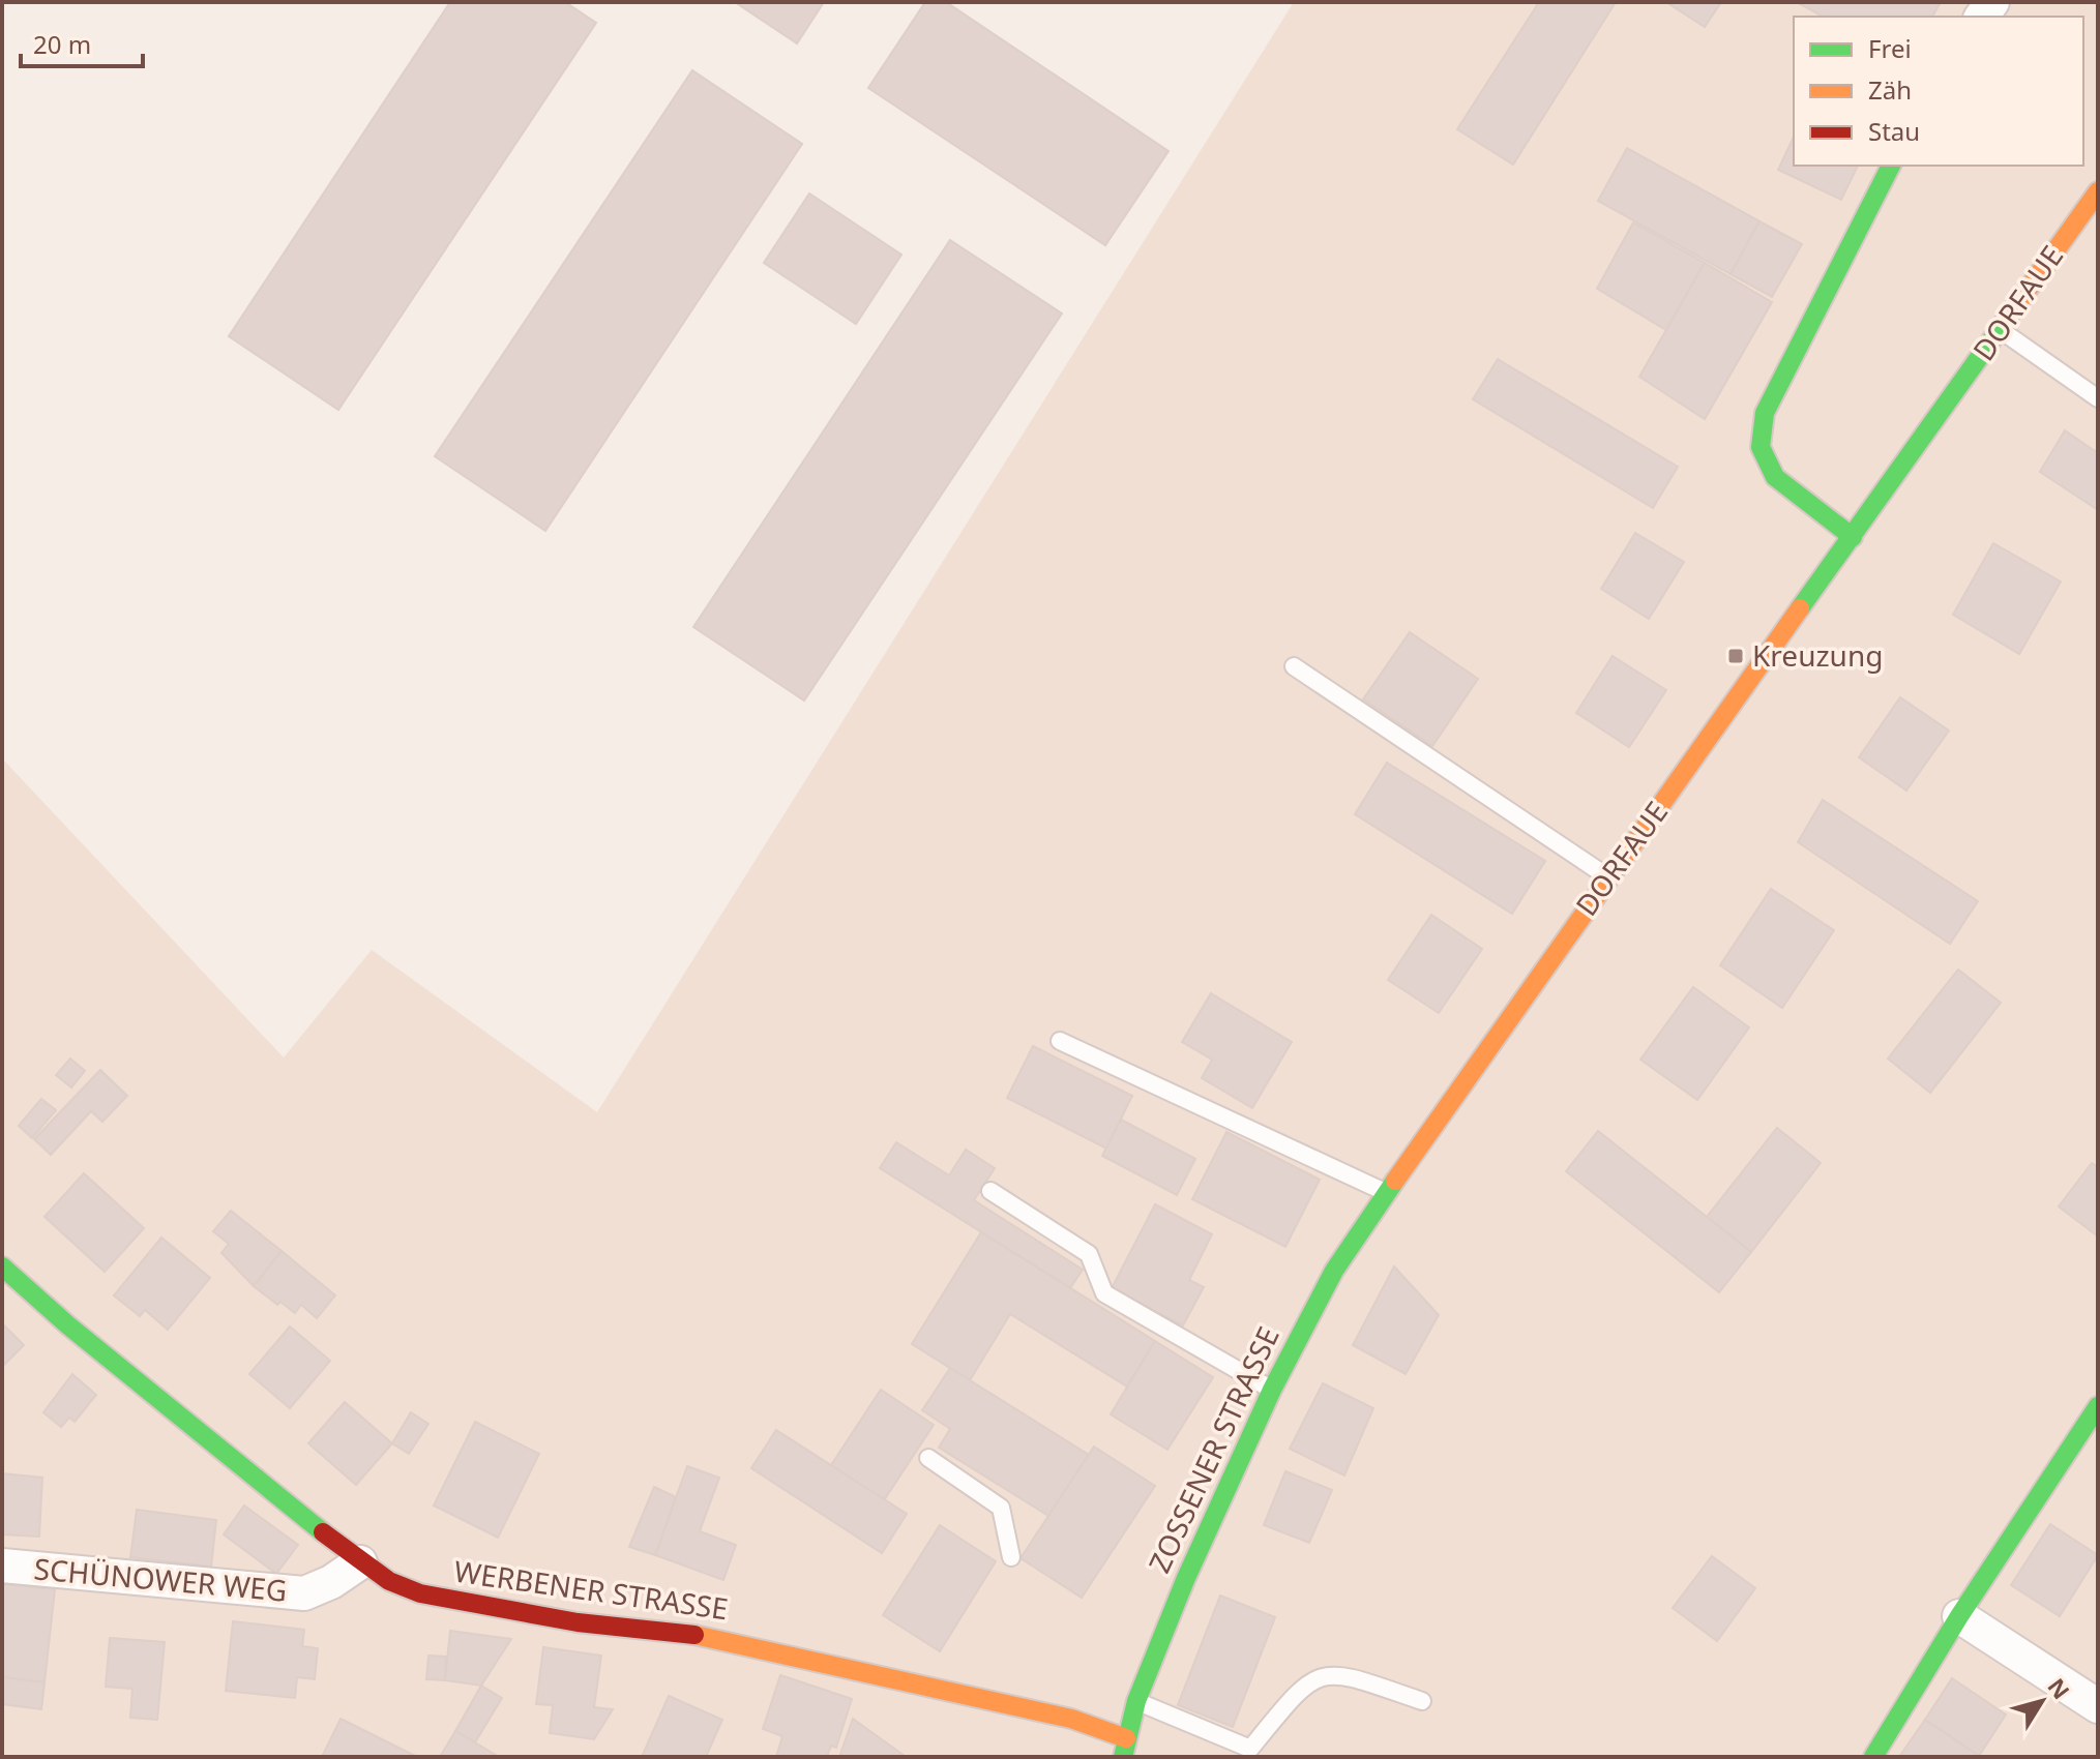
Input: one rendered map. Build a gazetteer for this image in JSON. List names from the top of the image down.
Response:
{
  "streets": {
    "street": [
      "DORFAUE",
      "ZOSSENER STRASSE",
      "SCHÜNOWER WEG",
      "WERBENER STRASSE"
    ]
  },
  "crossings": [
    ["DORFAUE", "ZOSSENER STRASSE"],
    ["ZOSSENER STRASSE", "WERBENER STRASSE"],
    ["SCHÜNOWER WEG", "WERBENER STRASSE"]
  ],
  "places": {
    "transit": ["Kreuzung"]
  },
  "legend": ["Frei", "Zäh", "Stau"],
  "scale_bar": "20 m",
  "north": "top right"
}
